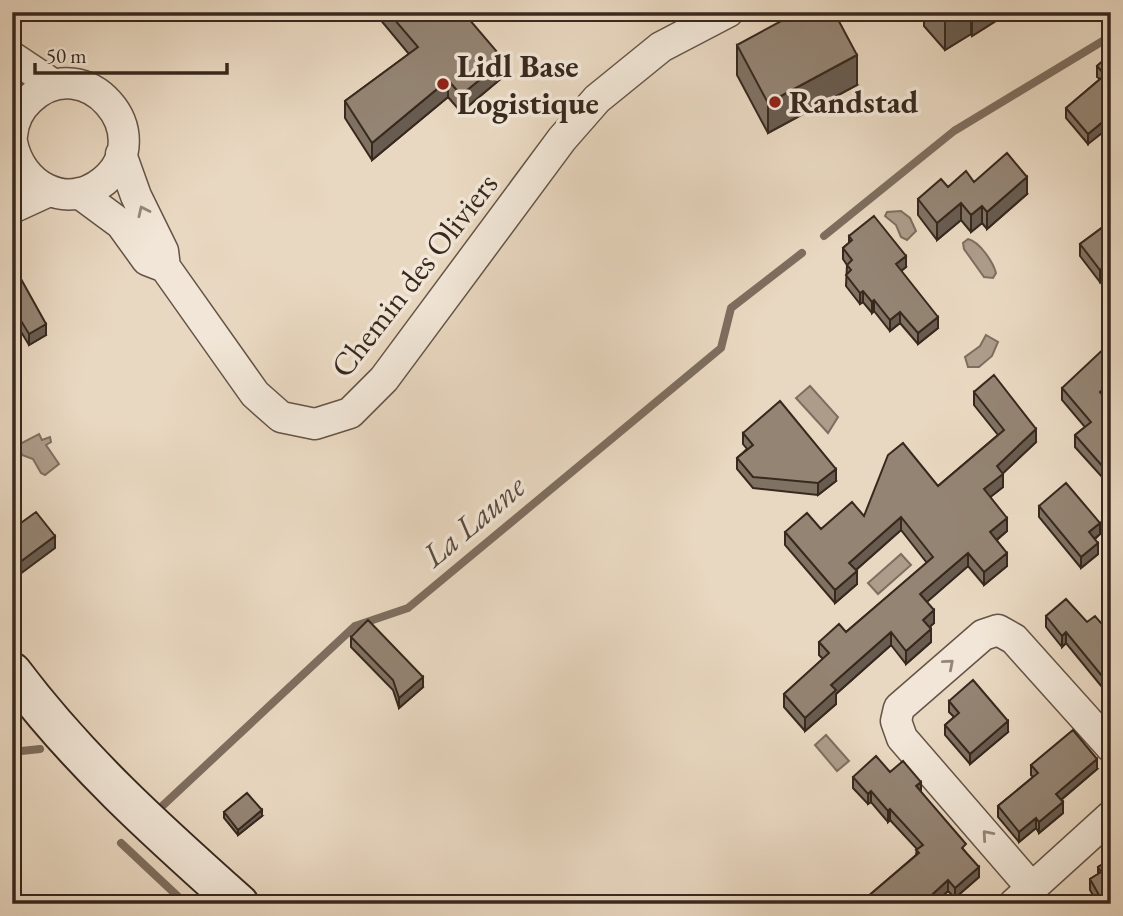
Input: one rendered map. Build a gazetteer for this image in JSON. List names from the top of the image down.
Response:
{
  "streets": {
    "street": ["Chemin des Oliviers"]
  },
  "water": ["La Laune"],
  "places": ["Lidl Base Logistique", "Randstad"],
  "scale_bar": "50 m"
}
